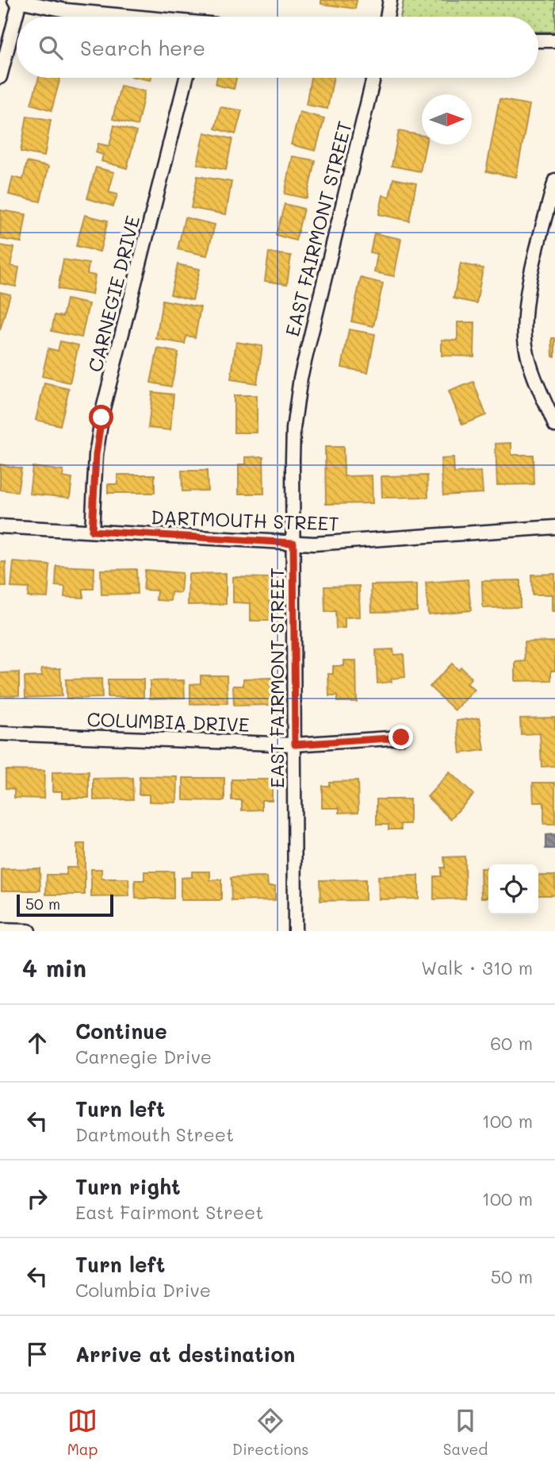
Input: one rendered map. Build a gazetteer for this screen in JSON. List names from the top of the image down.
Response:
{
  "streets": {
    "street": [
      "EAST FAIRMONT STREET",
      "CARNEGIE DRIVE",
      "DARTMOUTH STREET",
      "COLUMBIA DRIVE"
    ]
  },
  "crossings": [
    ["EAST FAIRMONT STREET", "DARTMOUTH STREET"],
    ["EAST FAIRMONT STREET", "COLUMBIA DRIVE"],
    ["CARNEGIE DRIVE", "DARTMOUTH STREET"]
  ],
  "scale_bar": "50 m",
  "north": "right",
  "page": {
    "search": "Search here",
    "scale": "50 m",
    "heading": ["4 min", "Walk · 310 m"],
    "list": [
      ["Continue", "Carnegie Drive", "60 m"],
      ["Turn left", "Dartmouth Street", "100 m"],
      ["Turn right", "East Fairmont Street", "100 m"],
      ["Turn left", "Columbia Drive", "50 m"],
      "Arrive at destination"
    ],
    "nav": ["Map", "Directions", "Saved"]
  }
}
